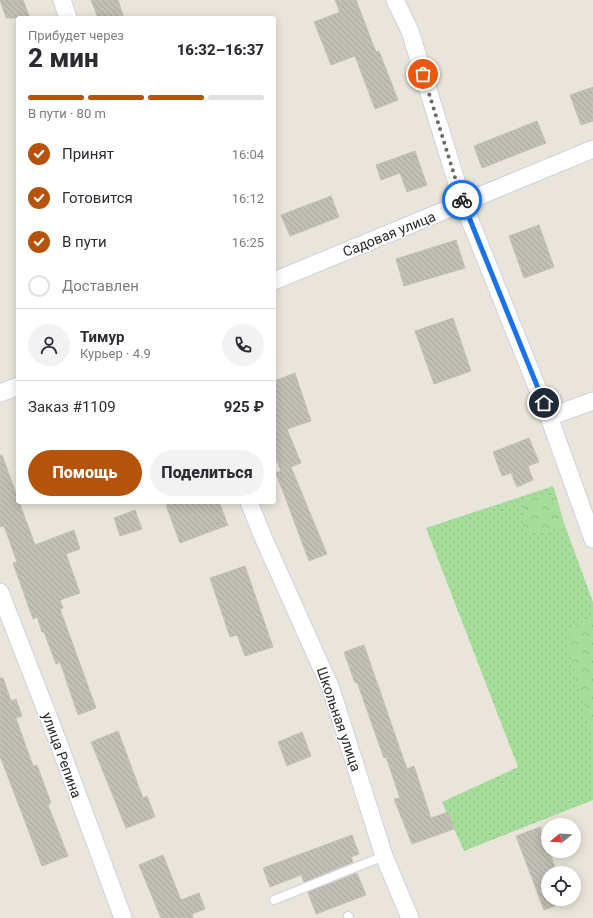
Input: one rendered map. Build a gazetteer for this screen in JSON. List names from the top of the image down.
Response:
{
  "streets": {
    "street": ["Садовая улица", "Школьная улица", "улица Репина"]
  },
  "north": "left",
  "page": {
    "heading": ["2 мин", "Прибудет через", "16:32–16:37"],
    "panel": [
      "Тимур",
      "Курьер · 4.9",
      "Заказ #1109",
      "925 ₽"
    ],
    "bar": "В пути · 80 m",
    "list": [
      ["Принят", "16:04"],
      ["Готовится", "16:12"],
      ["В пути", "16:25"],
      "Доставлен"
    ],
    "buttons": ["Помощь", "Поделиться"]
  }
}
